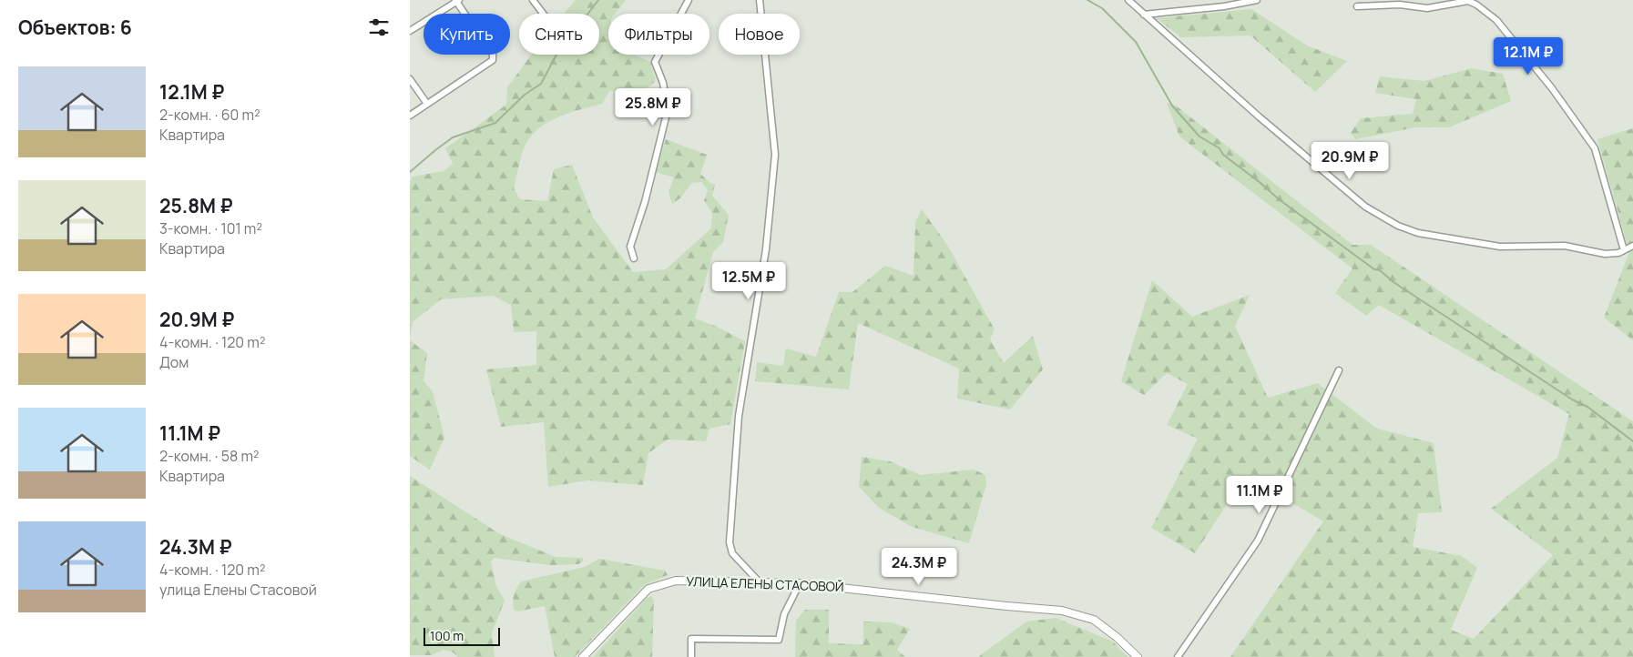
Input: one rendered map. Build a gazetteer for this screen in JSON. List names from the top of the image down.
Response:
{
  "streets": {
    "main road": ["УЛИЦА ЕЛЕНЫ СТАСОВОЙ"]
  },
  "scale_bar": "100 m",
  "page": {
    "heading": "Объектов: 6",
    "chip": [
      "Купить",
      "Снять",
      "Фильтры",
      "Новое"
    ],
    "price": [
      "12.1M ₽",
      "25.8M ₽",
      "20.9M ₽",
      "12.5M ₽",
      "11.1M ₽",
      "24.3M ₽"
    ],
    "list": [
      {
        "name": "12.1M ₽",
        "note": "2-комн. · 60 m² · Квартира"
      },
      {
        "name": "25.8M ₽",
        "note": "3-комн. · 101 m² · Квартира"
      },
      {
        "name": "20.9M ₽",
        "note": "4-комн. · 120 m² · Дом"
      },
      {
        "name": "11.1M ₽",
        "note": "2-комн. · 58 m² · Квартира"
      },
      {
        "name": "24.3M ₽",
        "note": "4-комн. · 120 m² · улица Елены Стасовой"
      }
    ],
    "scale": "100 m"
  }
}
